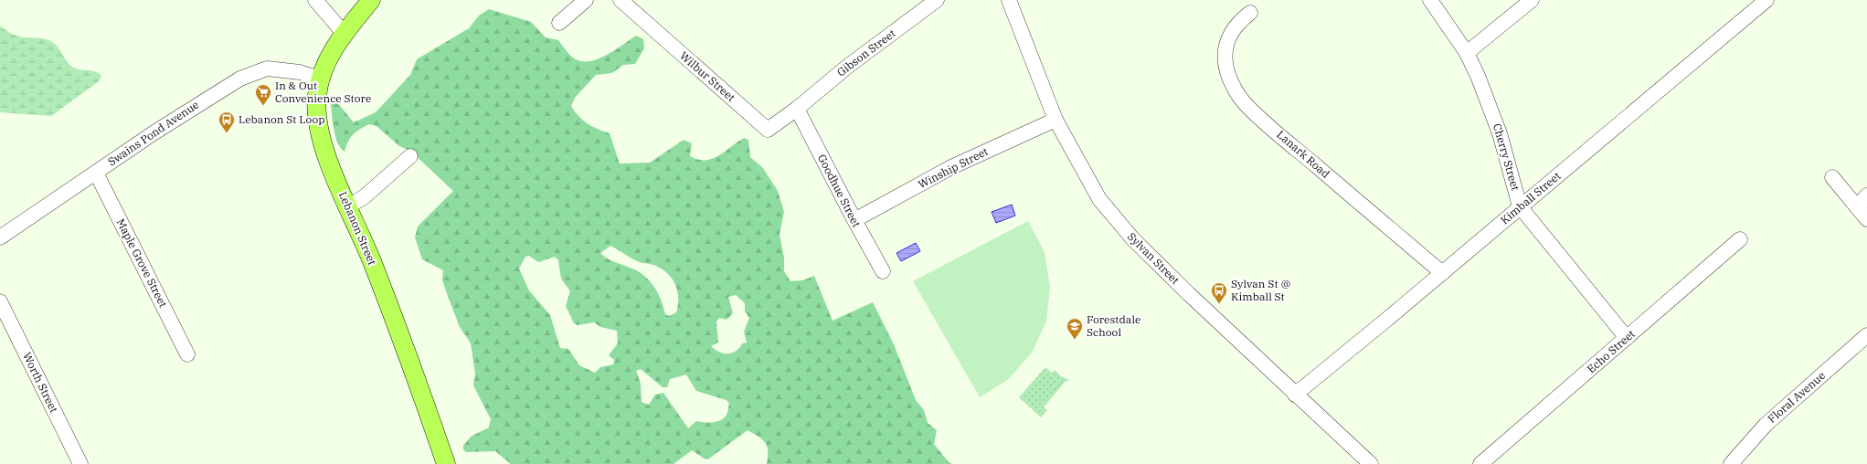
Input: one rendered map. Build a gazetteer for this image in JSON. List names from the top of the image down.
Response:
{
  "streets": {
    "main road": ["Lebanon Street"],
    "street": [
      "Gibson Street",
      "Wilbur Street",
      "Swains Pond Avenue",
      "Lanark Road",
      "Cherry Street",
      "Winship Street",
      "Goodhue Street",
      "Kimball Street",
      "Sylvan Street",
      "Maple Grove Street",
      "Echo Street",
      "Worth Street",
      "Floral Avenue"
    ]
  },
  "crossings": [
    ["Gibson Street", "Wilbur Street"],
    ["Gibson Street", "Goodhue Street"],
    ["Wilbur Street", "Goodhue Street"],
    ["Swains Pond Avenue", "Lebanon Street"],
    ["Swains Pond Avenue", "Maple Grove Street"],
    ["Lanark Road", "Kimball Street"],
    ["Cherry Street", "Kimball Street"],
    ["Cherry Street", "Echo Street"],
    ["Winship Street", "Goodhue Street"],
    ["Winship Street", "Sylvan Street"],
    ["Kimball Street", "Sylvan Street"]
  ],
  "places": {
    "supermarket": ["In & Out Convenience Store"],
    "bus stop": ["Lebanon St Loop", "Sylvan St @ Kimball St"],
    "school or university": ["Forestdale School"]
  }
}
